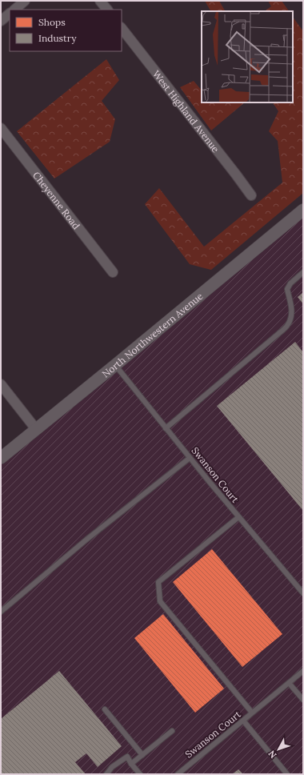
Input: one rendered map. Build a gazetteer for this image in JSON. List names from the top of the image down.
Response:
{
  "streets": {
    "street": ["West Highland Avenue", "Cheyenne Road", "North Northwestern Avenue"],
    "lane": ["Swanson Court"]
  },
  "crossings": [
    ["North Northwestern Avenue", "Swanson Court"]
  ],
  "legend": ["Shops", "Industry"],
  "north": "bottom left"
}
